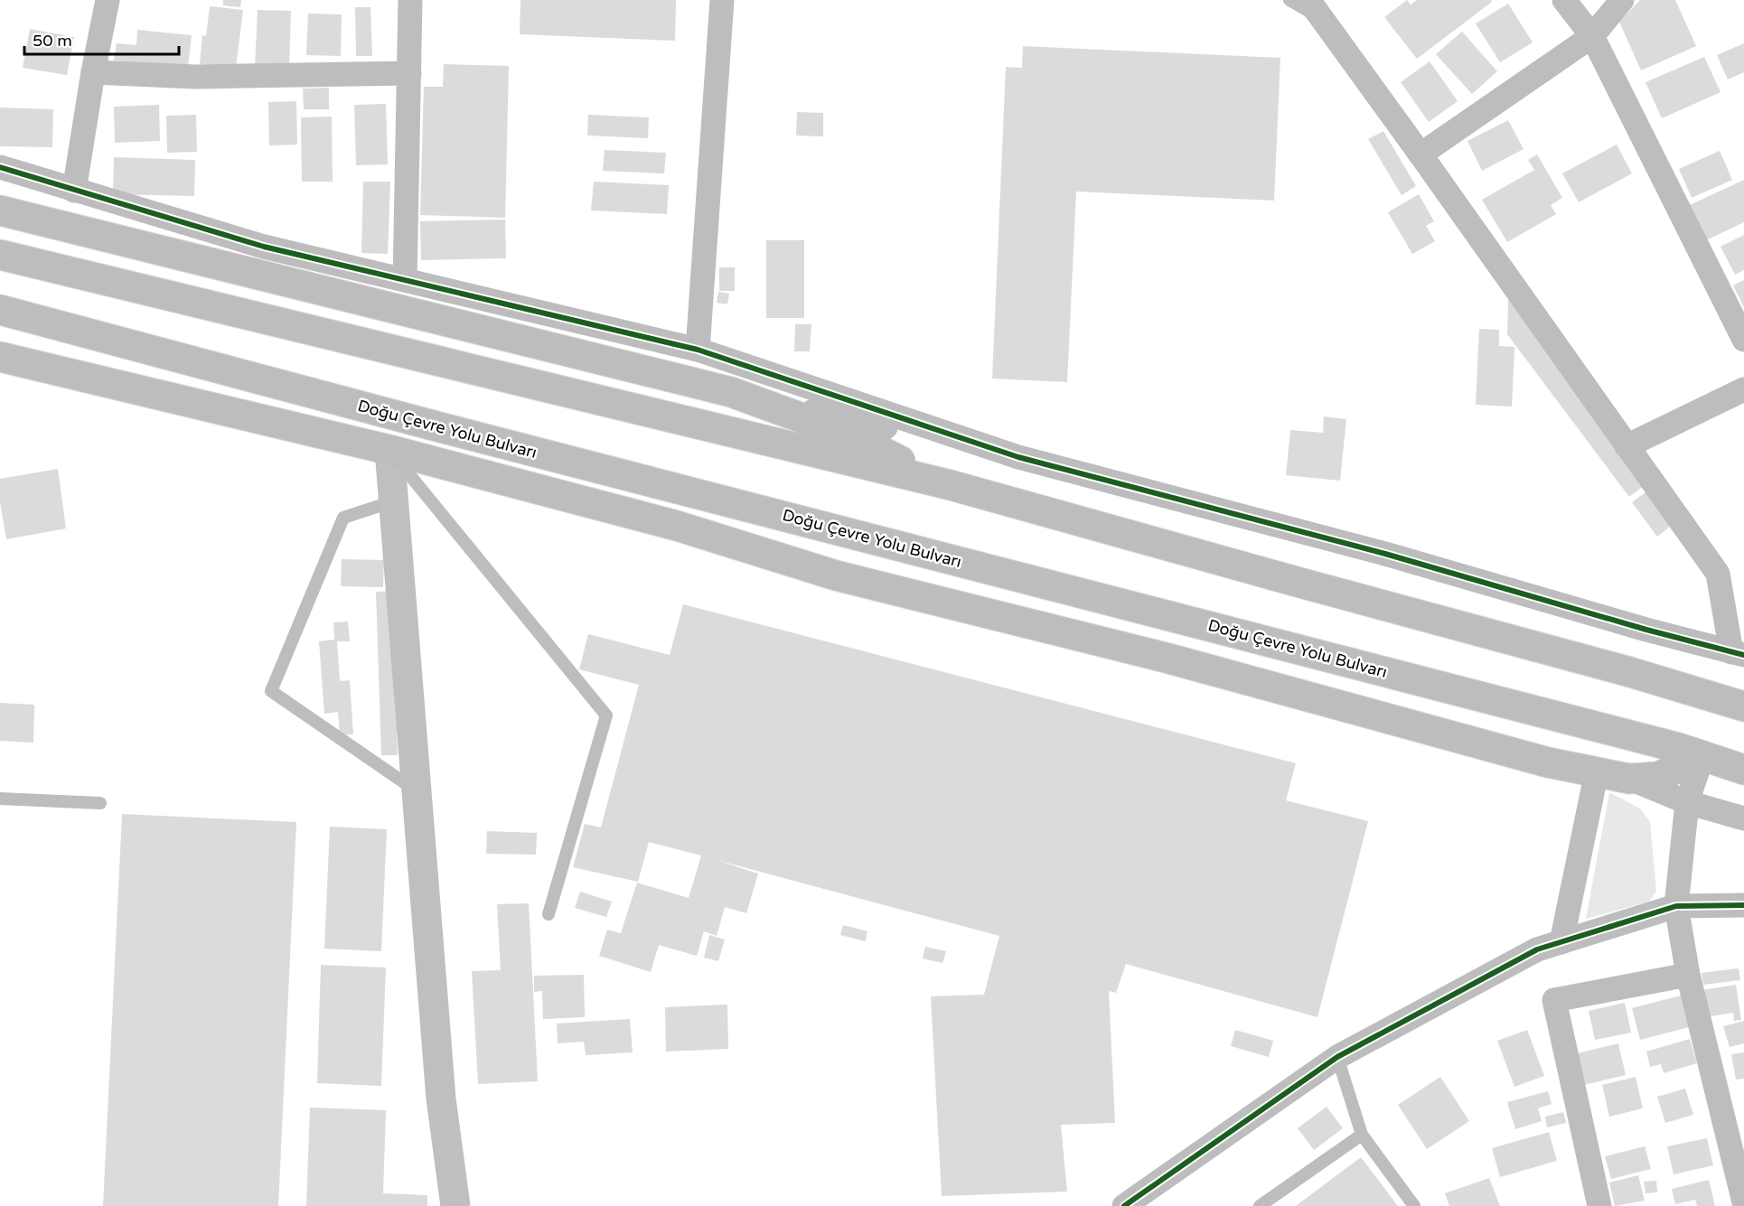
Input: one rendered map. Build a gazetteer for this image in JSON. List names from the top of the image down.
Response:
{
  "streets": {
    "highway": ["Doğu Çevre Yolu Bulvarı"]
  },
  "scale_bar": "50 m"
}
